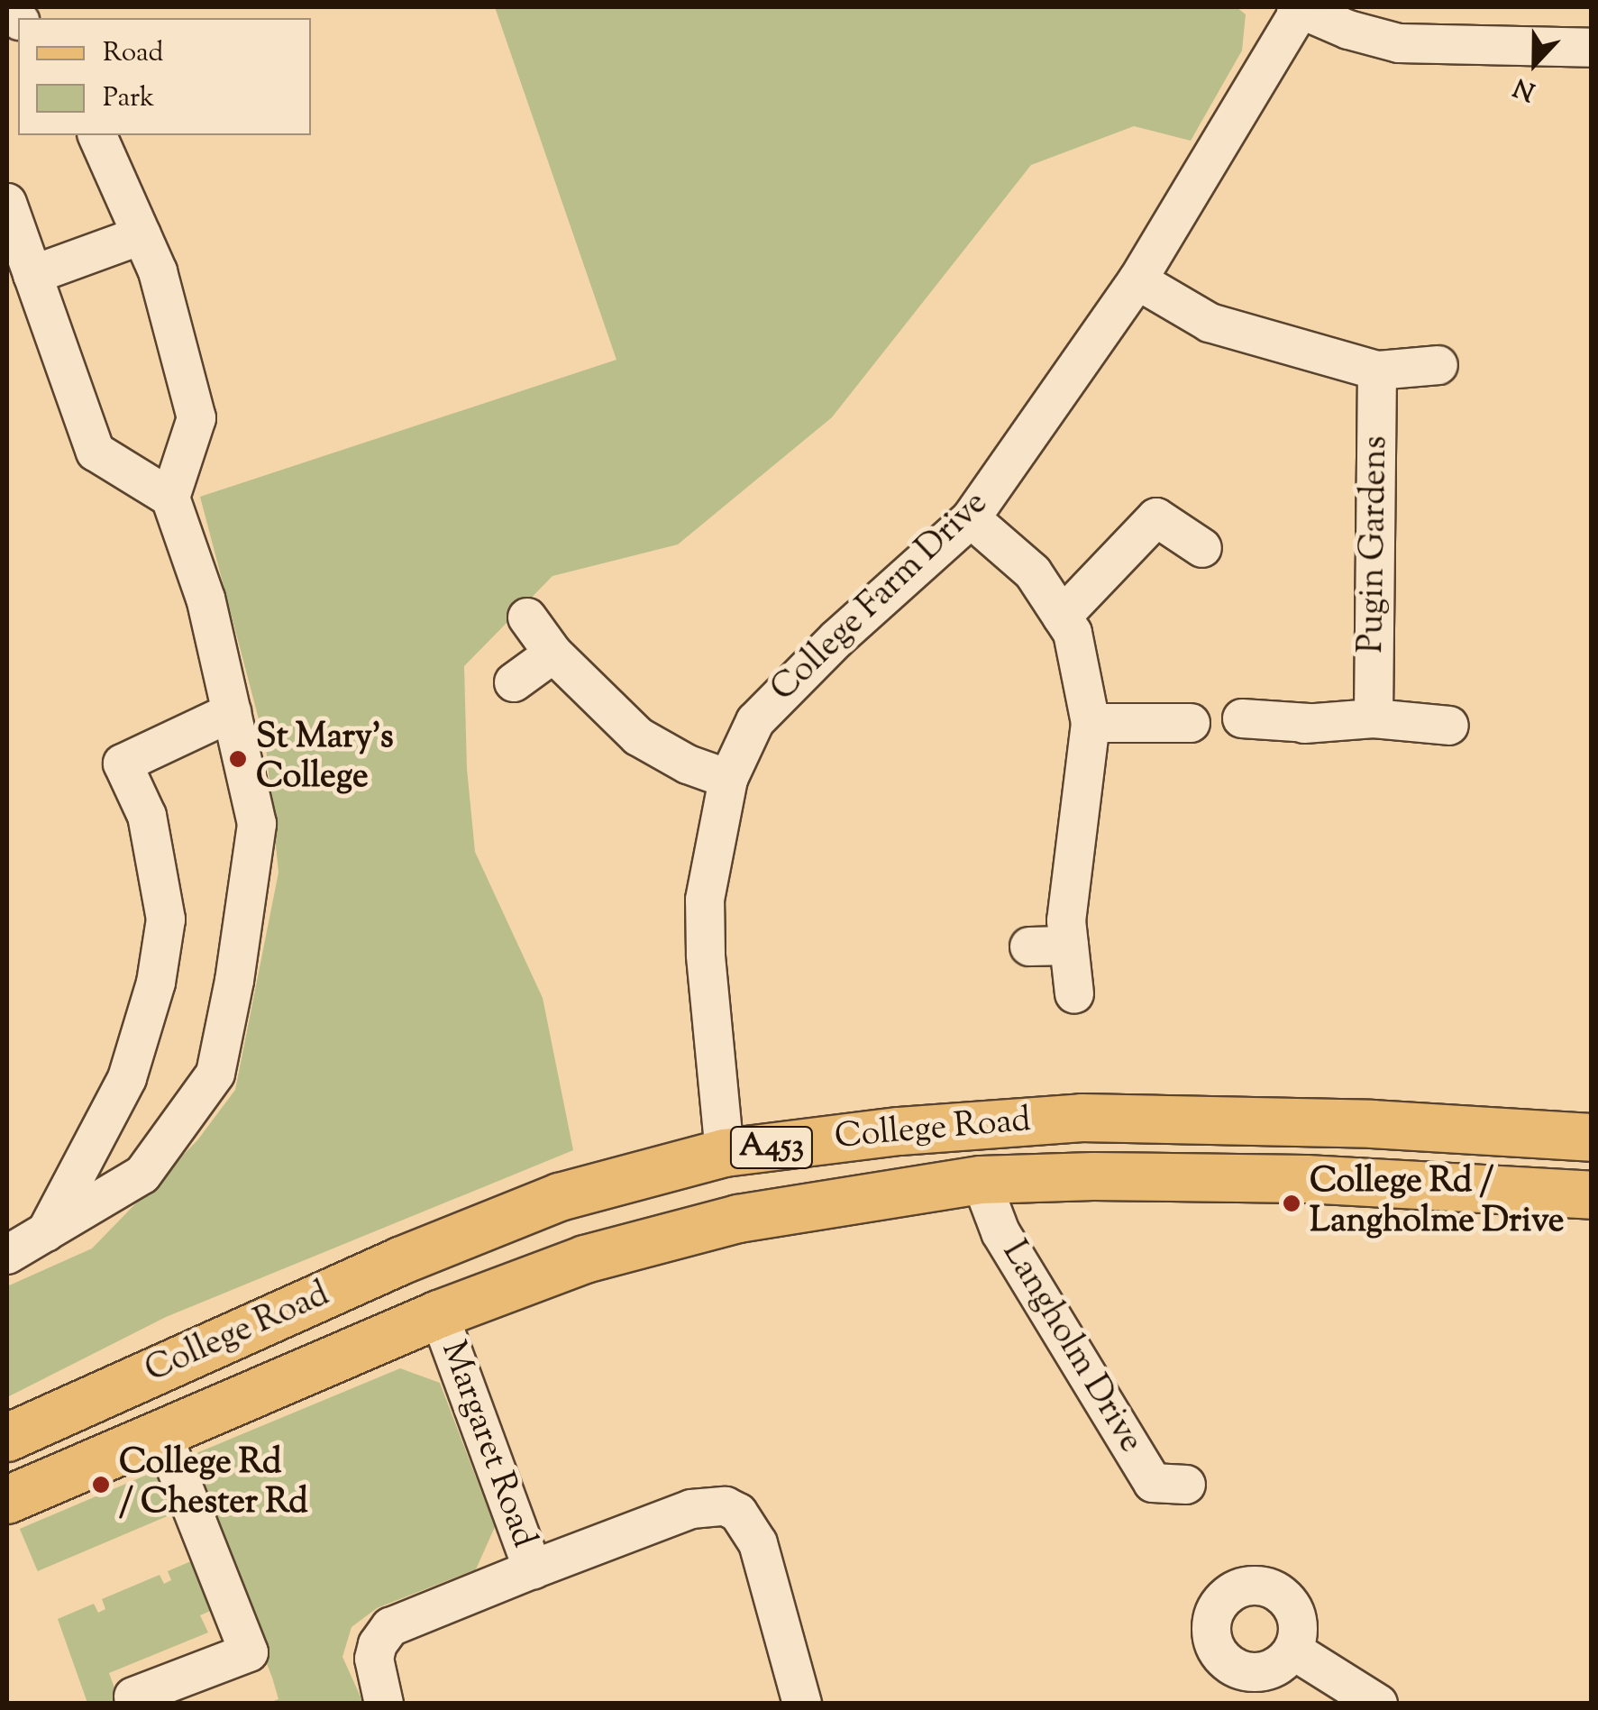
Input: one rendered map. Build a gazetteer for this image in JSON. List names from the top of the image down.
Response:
{
  "streets": {
    "main road": ["College Road", "A453"],
    "street": [
      "Pugin Gardens",
      "College Farm Drive",
      "Langholm Drive",
      "Margaret Road"
    ]
  },
  "crossings": [
    ["College Farm Drive", "College Road"],
    ["College Road", "Langholm Drive"],
    ["College Road", "Margaret Road"]
  ],
  "places": ["St Mary's College", "College Rd / Langholme Drive", "College Rd / Chester Rd"],
  "legend": ["Road", "Park"],
  "north": "bottom"
}
